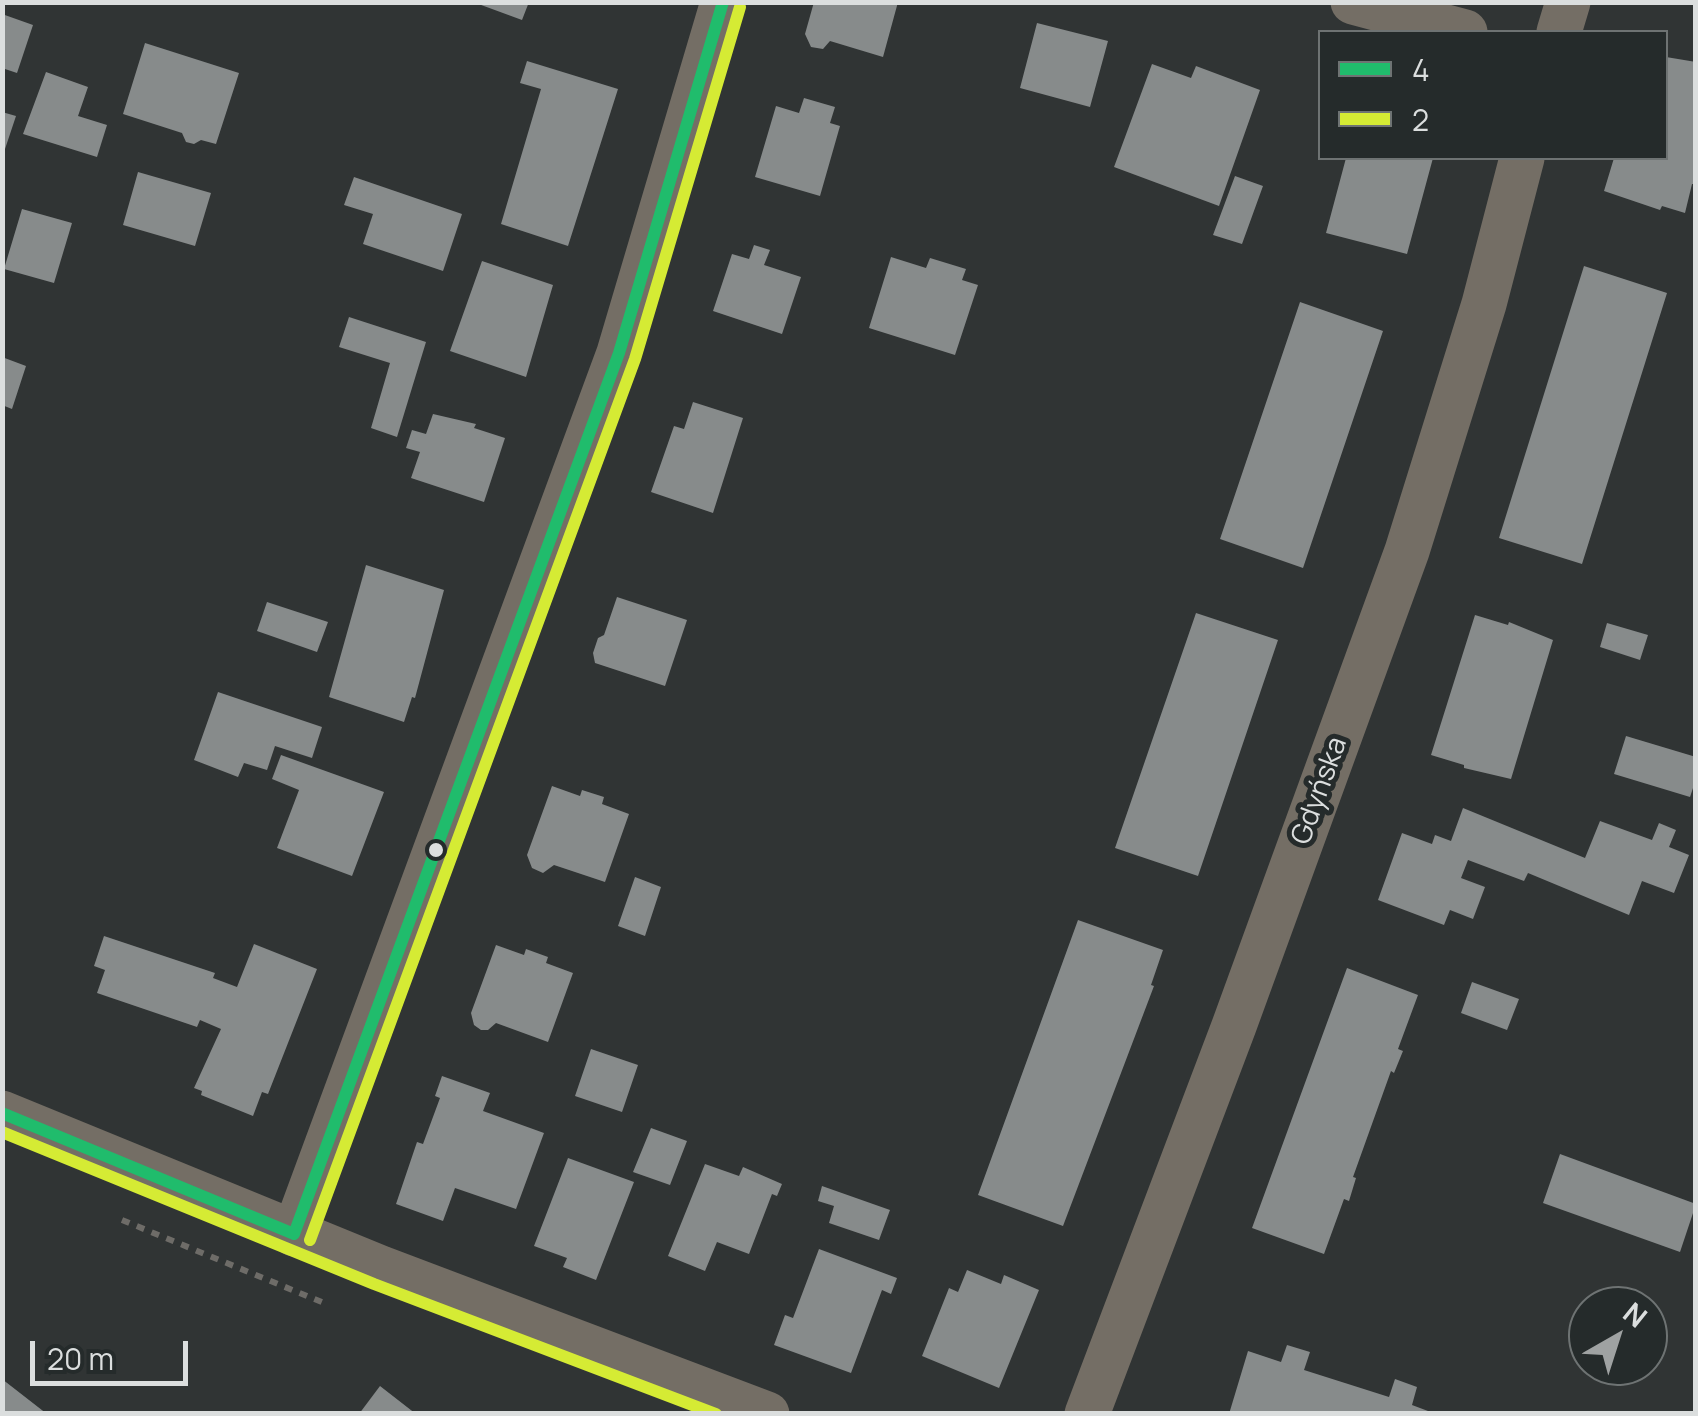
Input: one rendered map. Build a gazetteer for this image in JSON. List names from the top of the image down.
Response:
{
  "streets": {
    "street": ["Gdyńska"]
  },
  "lines": ["transit line 4", "transit line 2"],
  "legend": ["4", "2"],
  "scale_bar": "20 m",
  "north": "top right"
}
